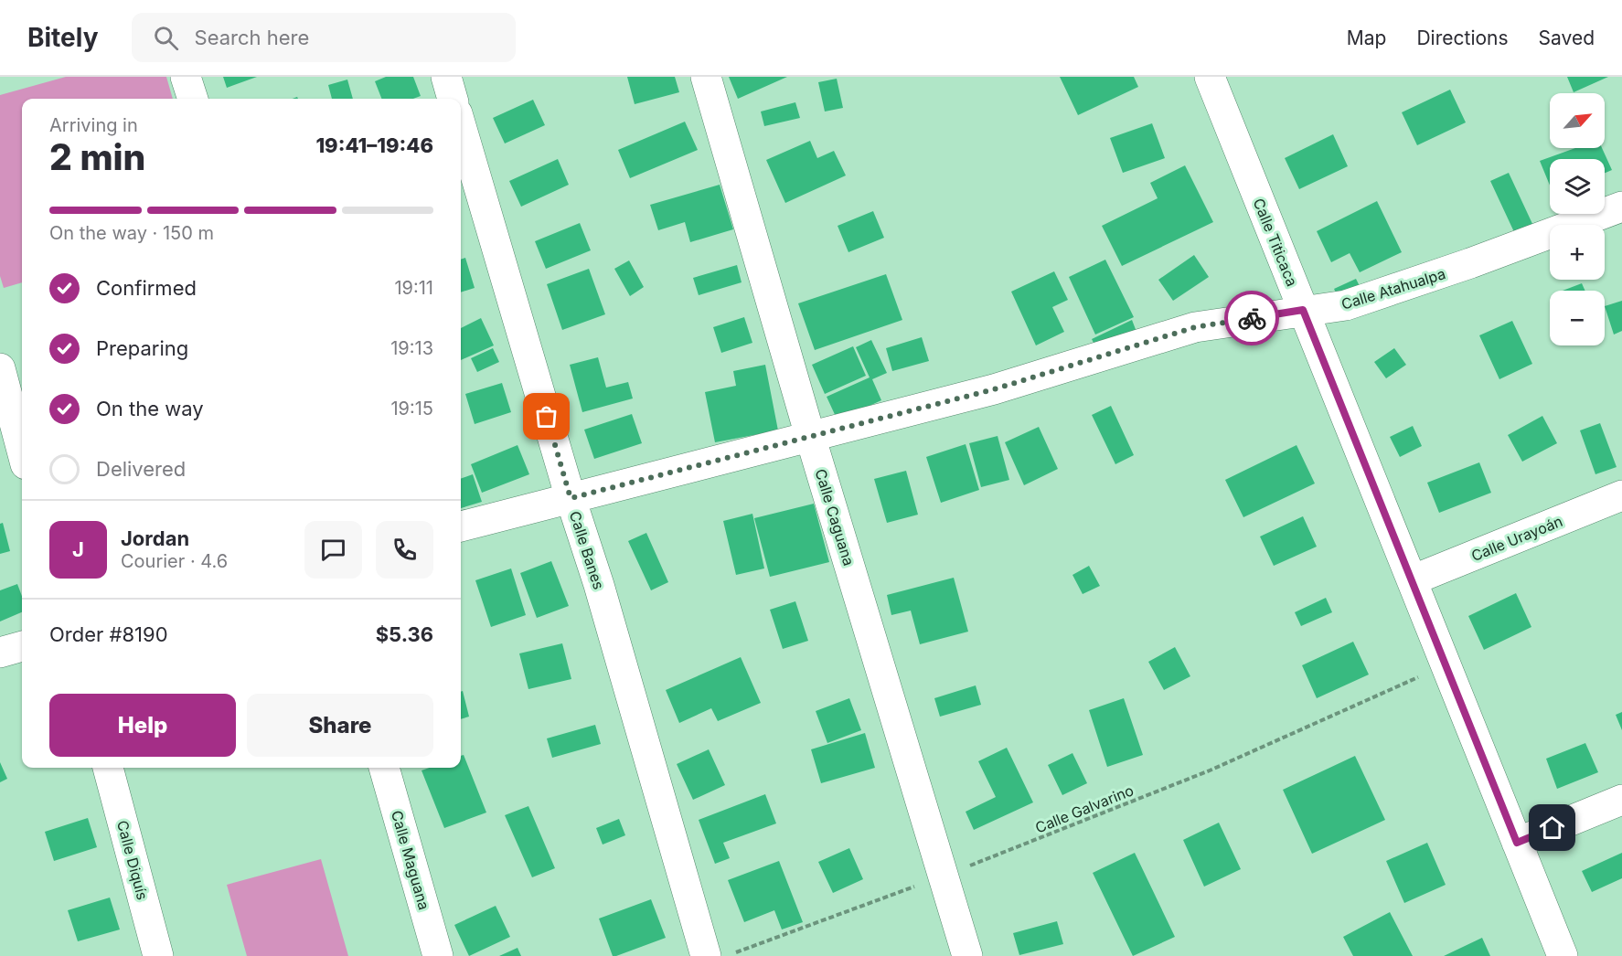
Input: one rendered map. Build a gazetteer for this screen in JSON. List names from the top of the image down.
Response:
{
  "streets": {
    "street": [
      "Calle Titicaca",
      "Calle Atahualpa",
      "Calle Caguana",
      "Calle Urayoán",
      "Calle Banes",
      "Calle Diquís",
      "Calle Maguana"
    ],
    "path": ["Calle Galvarino"]
  },
  "crossings": [
    ["Calle Titicaca", "Calle Atahualpa"],
    ["Calle Titicaca", "Calle Urayoán"],
    ["Calle Titicaca", "Calle Galvarino"],
    ["Calle Atahualpa", "Calle Caguana"],
    ["Calle Atahualpa", "Calle Banes"],
    ["Calle Caguana", "Calle Galvarino"],
    ["Calle Banes", "Calle Galvarino"]
  ],
  "north": "top right",
  "page": {
    "header": "Bitely",
    "search": "Search here",
    "nav": ["Map", "Directions", "Saved"],
    "map_buttons": ["+", "−"],
    "heading": ["2 min", "Arriving in", "19:41–19:46"],
    "panel": [
      "Jordan",
      "Courier · 4.6",
      "Order #8190",
      "$5.36"
    ],
    "bar": "On the way · 150 m",
    "list": [
      ["Confirmed", "19:11"],
      ["Preparing", "19:13"],
      ["On the way", "19:15"],
      "Delivered"
    ],
    "round": "J",
    "buttons": ["Help", "Share"]
  }
}
